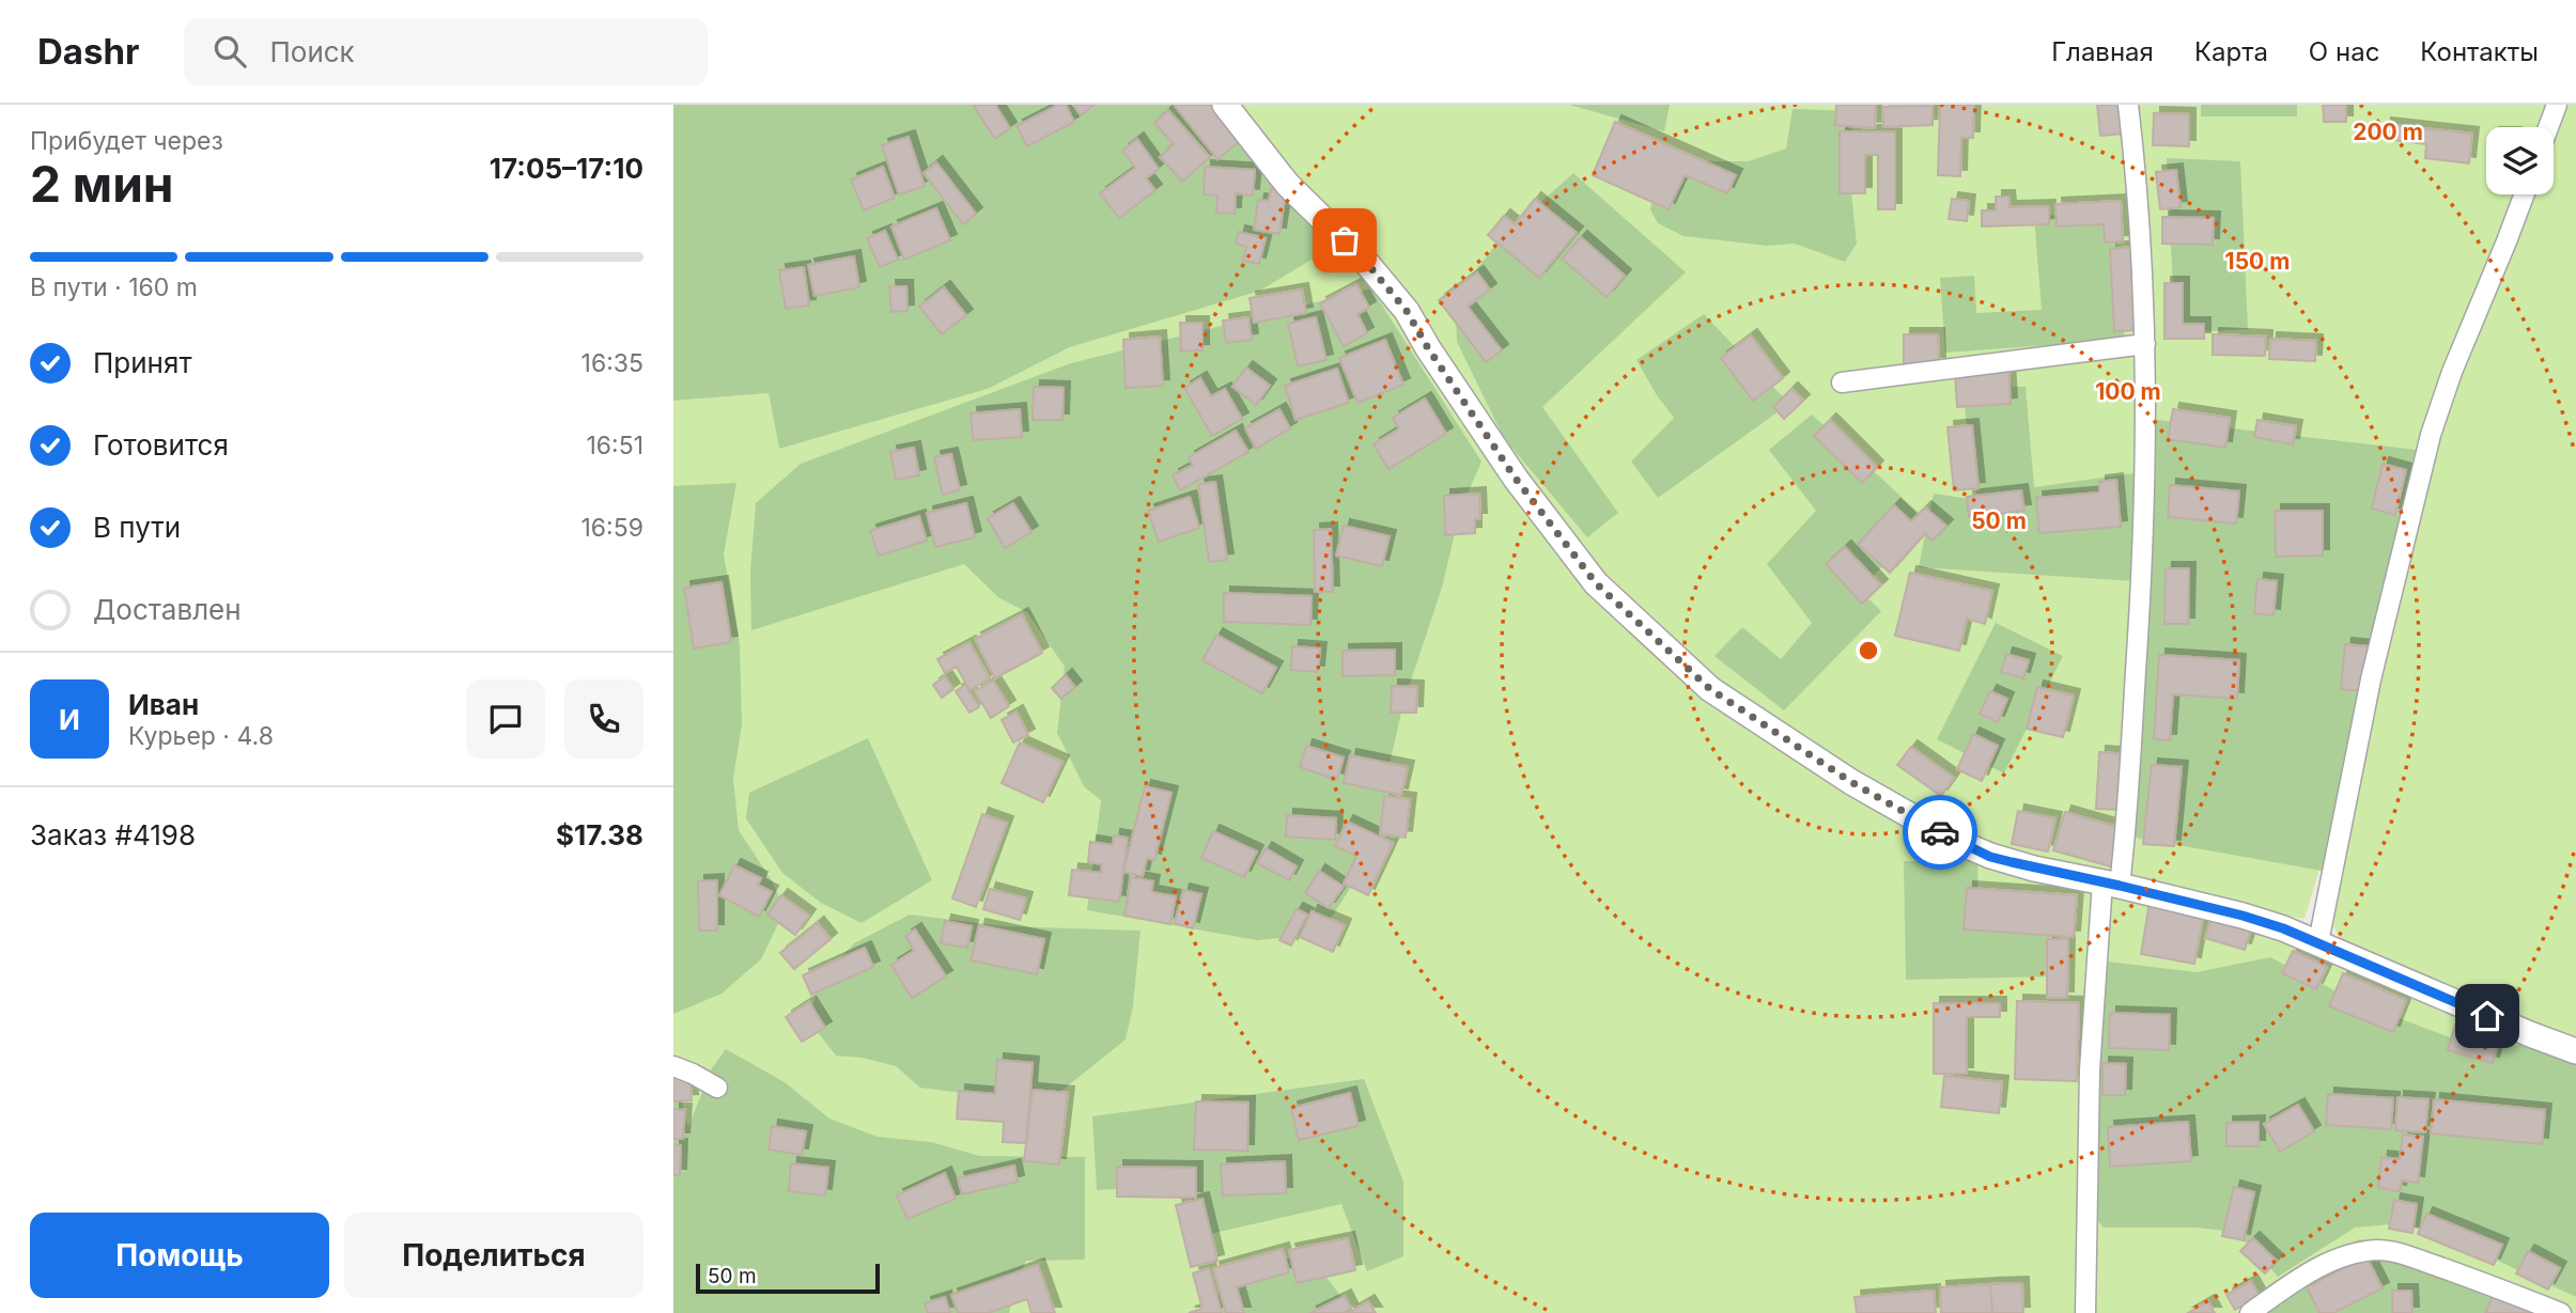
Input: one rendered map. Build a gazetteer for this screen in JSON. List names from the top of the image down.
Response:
{
  "scale_bar": "50 m",
  "page": {
    "header": "Dashr",
    "search": "Поиск",
    "nav": [
      "Главная",
      "Карта",
      "О нас",
      "Контакты"
    ],
    "heading": ["2 мин", "Прибудет через", "17:05–17:10"],
    "panel": [
      "Иван",
      "Курьер · 4.8",
      "Заказ #4198",
      "$17.38"
    ],
    "bar": "В пути · 160 m",
    "list": [
      ["Принят", "16:35"],
      ["Готовится", "16:51"],
      ["В пути", "16:59"],
      "Доставлен"
    ],
    "round": "И",
    "buttons": ["Помощь", "Поделиться"],
    "scale": "50 m"
  },
  "rings": [
    "200 m",
    "150 m",
    "100 m",
    "50 m"
  ]
}
